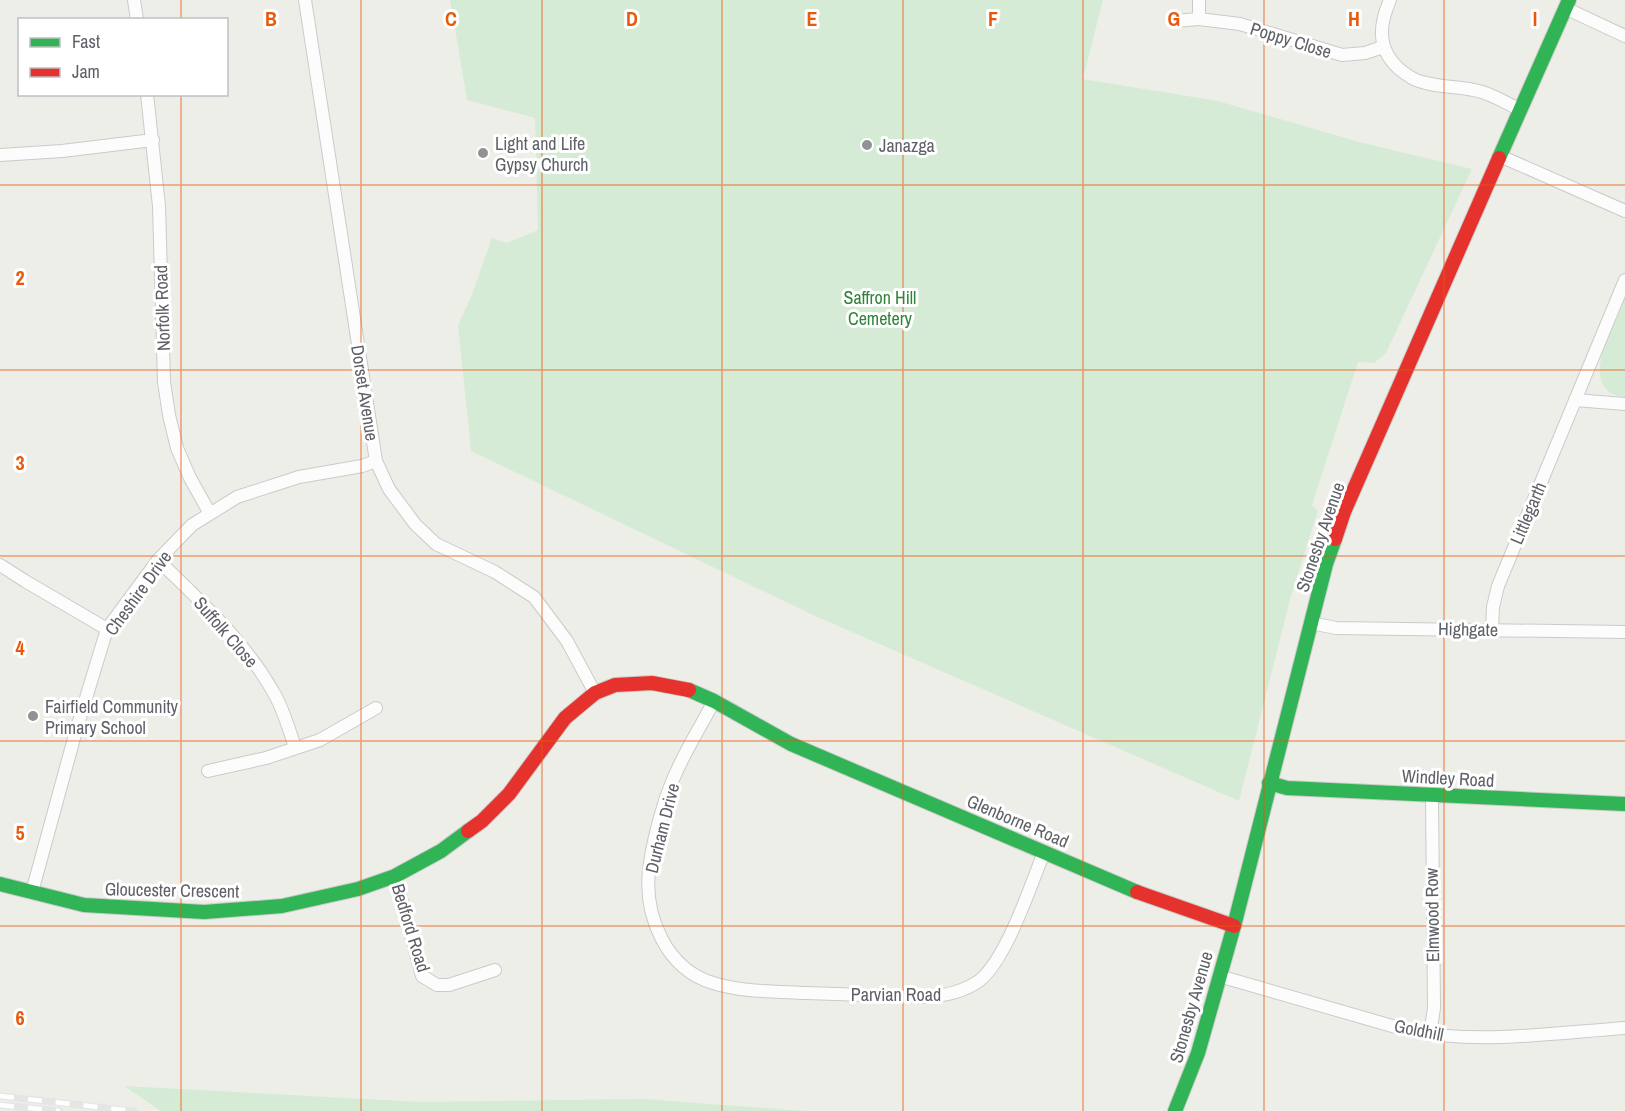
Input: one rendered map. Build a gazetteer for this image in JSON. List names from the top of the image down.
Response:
{
  "streets": {
    "street": [
      "Poppy Close",
      "Norfolk Road",
      "Dorset Avenue",
      "Littlegarth",
      "Stonesby Avenue",
      "Cheshire Drive",
      "Highgate",
      "Suffolk Close",
      "Windley Road",
      "Glenborne Road",
      "Durham Drive",
      "Gloucester Crescent",
      "Elmwood Row",
      "Bedford Road",
      "Parvian Road",
      "Goldhill"
    ]
  },
  "crossings": [
    ["Norfolk Road", "Cheshire Drive"],
    ["Dorset Avenue", "Cheshire Drive"],
    ["Dorset Avenue", "Gloucester Crescent"],
    ["Littlegarth", "Highgate"],
    ["Stonesby Avenue", "Highgate"],
    ["Stonesby Avenue", "Windley Road"],
    ["Stonesby Avenue", "Glenborne Road"],
    ["Stonesby Avenue", "Goldhill"],
    ["Cheshire Drive", "Suffolk Close"],
    ["Cheshire Drive", "Gloucester Crescent"],
    ["Windley Road", "Elmwood Row"],
    ["Glenborne Road", "Gloucester Crescent"],
    ["Glenborne Road", "Parvian Road"],
    ["Durham Drive", "Gloucester Crescent"],
    ["Durham Drive", "Parvian Road"],
    ["Gloucester Crescent", "Bedford Road"],
    ["Elmwood Row", "Goldhill"]
  ],
  "parks": ["Saffron Hill Cemetery"],
  "places": ["Janazga", "Light and Life Gypsy Church", "Fairfield Community Primary School"],
  "legend": ["Fast", "Jam"],
  "grid": {
    "columns": [
      "B",
      "C",
      "D",
      "E",
      "F",
      "G",
      "H",
      "I"
    ],
    "rows": [
      "2",
      "3",
      "4",
      "5",
      "6"
    ]
  }
}
